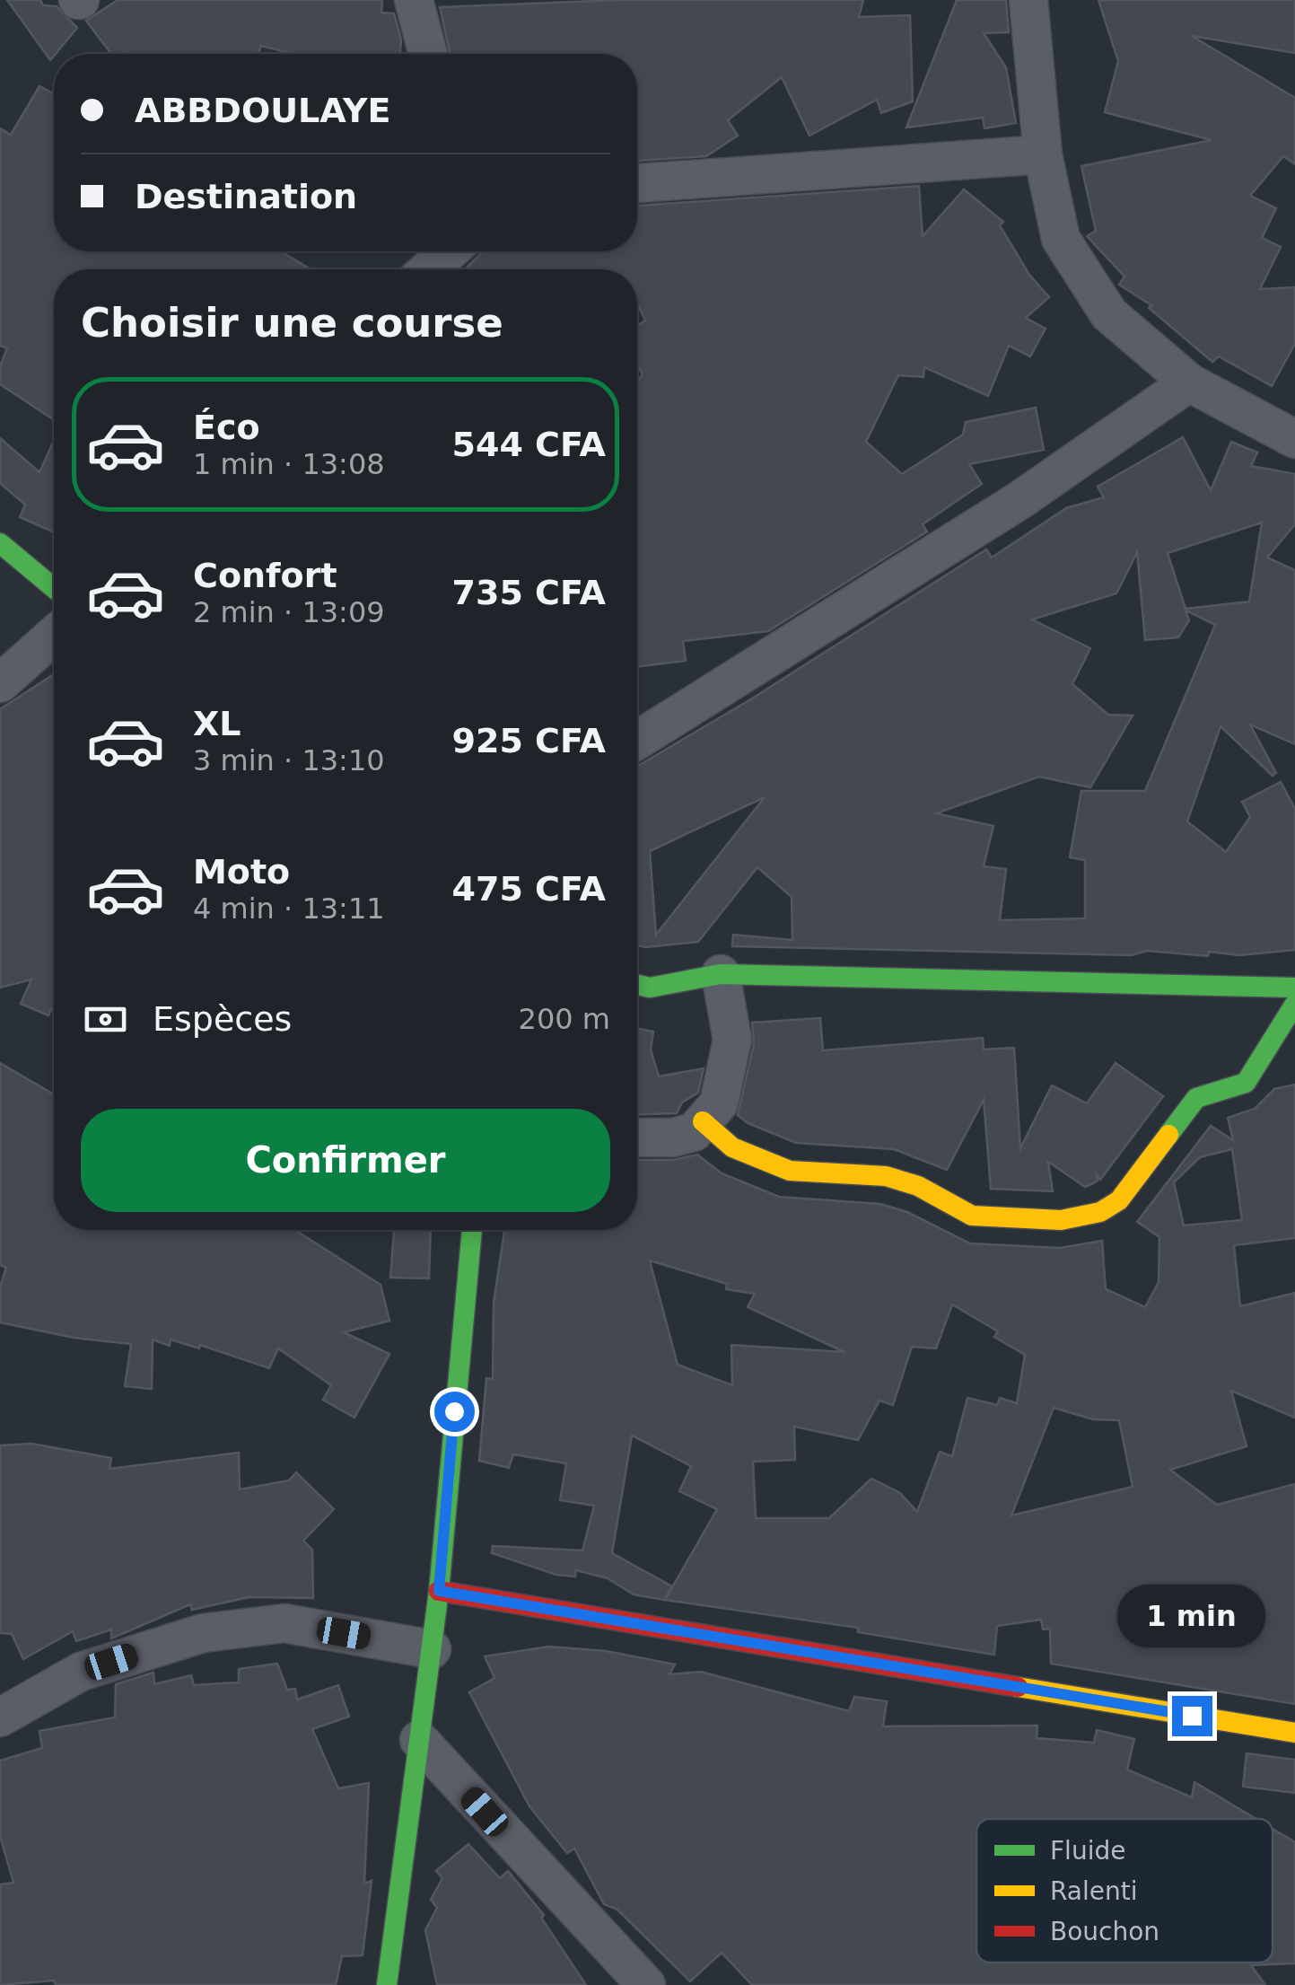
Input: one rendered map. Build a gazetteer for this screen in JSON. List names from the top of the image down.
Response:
{
  "legend": ["Fluide", "Ralenti", "Bouchon"],
  "page": {
    "banner": ["ABBDOULAYE", "Destination"],
    "heading": "Choisir une course",
    "list": [
      {
        "name": "Éco",
        "note": "1 min · 13:08",
        "value": "544 CFA"
      },
      {
        "name": "Confort",
        "note": "2 min · 13:09",
        "value": "735 CFA"
      },
      {
        "name": "XL",
        "note": "3 min · 13:10",
        "value": "925 CFA"
      },
      {
        "name": "Moto",
        "note": "4 min · 13:11",
        "value": "475 CFA"
      }
    ],
    "pay": ["Espèces", "200 m"],
    "buttons": "Confirmer",
    "bubble": "1 min"
  }
}
